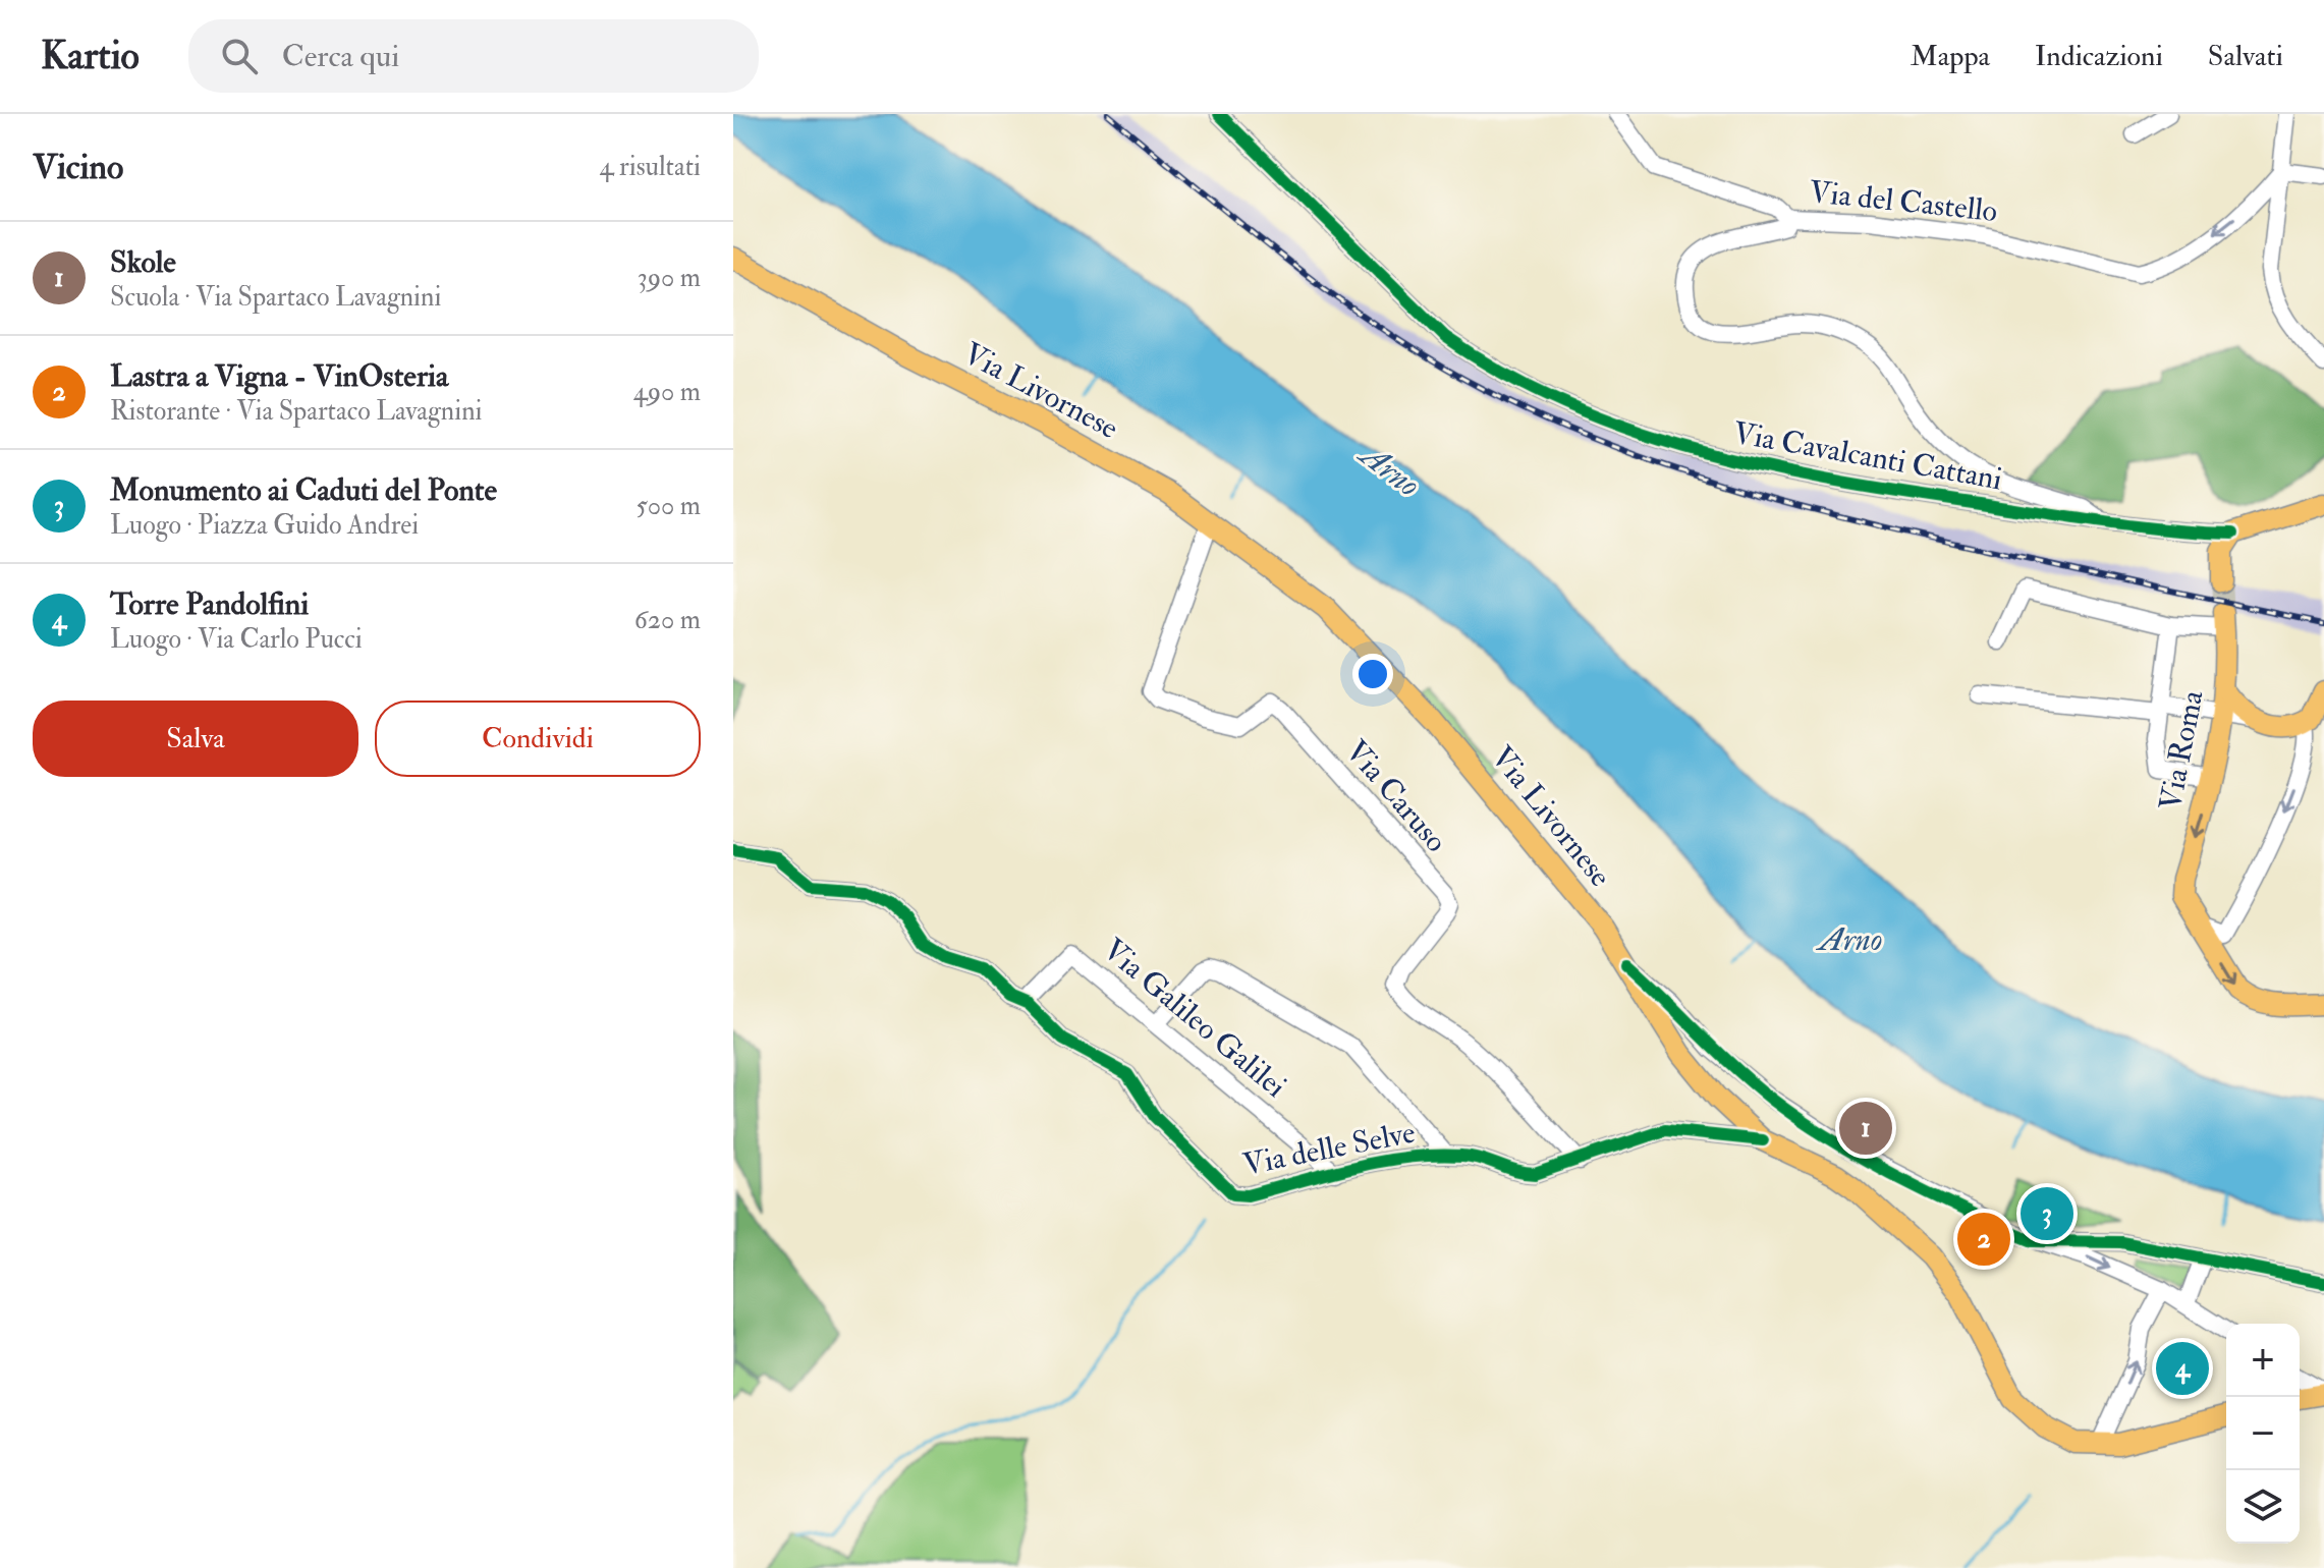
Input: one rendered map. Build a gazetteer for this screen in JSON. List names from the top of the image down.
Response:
{
  "streets": {
    "main road": ["Via Livornese", "Via Roma"],
    "street": [
      "Via del Castello",
      "Via Cavalcanti Cattani",
      "Via Caruso",
      "Via Galileo Galilei",
      "Via delle Selve"
    ]
  },
  "crossings": [
    ["Via del Castello", "Via Cavalcanti Cattani"],
    ["Via Livornese", "Via Caruso"],
    ["Via Livornese", "Via delle Selve"],
    ["Via Caruso", "Via delle Selve"],
    ["Via Galileo Galilei", "Via delle Selve"]
  ],
  "one_way": ["Via del Castello", "Via Roma"],
  "water": ["Arno"],
  "page": {
    "header": "Kartio",
    "search": "Cerca qui",
    "nav": ["Mappa", "Indicazioni", "Salvati"],
    "heading": ["Vicino", "4 risultati"],
    "list": [
      {
        "mark": "1",
        "name": "Skole",
        "note": "Scuola · Via Spartaco Lavagnini",
        "value": "390 m"
      },
      {
        "mark": "2",
        "name": "Lastra a Vigna - VinOsteria",
        "note": "Ristorante · Via Spartaco Lavagnini",
        "value": "490 m"
      },
      {
        "mark": "3",
        "name": "Monumento ai Caduti del Ponte",
        "note": "Luogo · Piazza Guido Andrei",
        "value": "500 m"
      },
      {
        "mark": "4",
        "name": "Torre Pandolfini",
        "note": "Luogo · Via Carlo Pucci",
        "value": "620 m"
      }
    ],
    "buttons": ["Salva", "Condividi"],
    "pins": [
      "1",
      "3",
      "2",
      "4"
    ],
    "map_buttons": ["+", "−"]
  }
}
